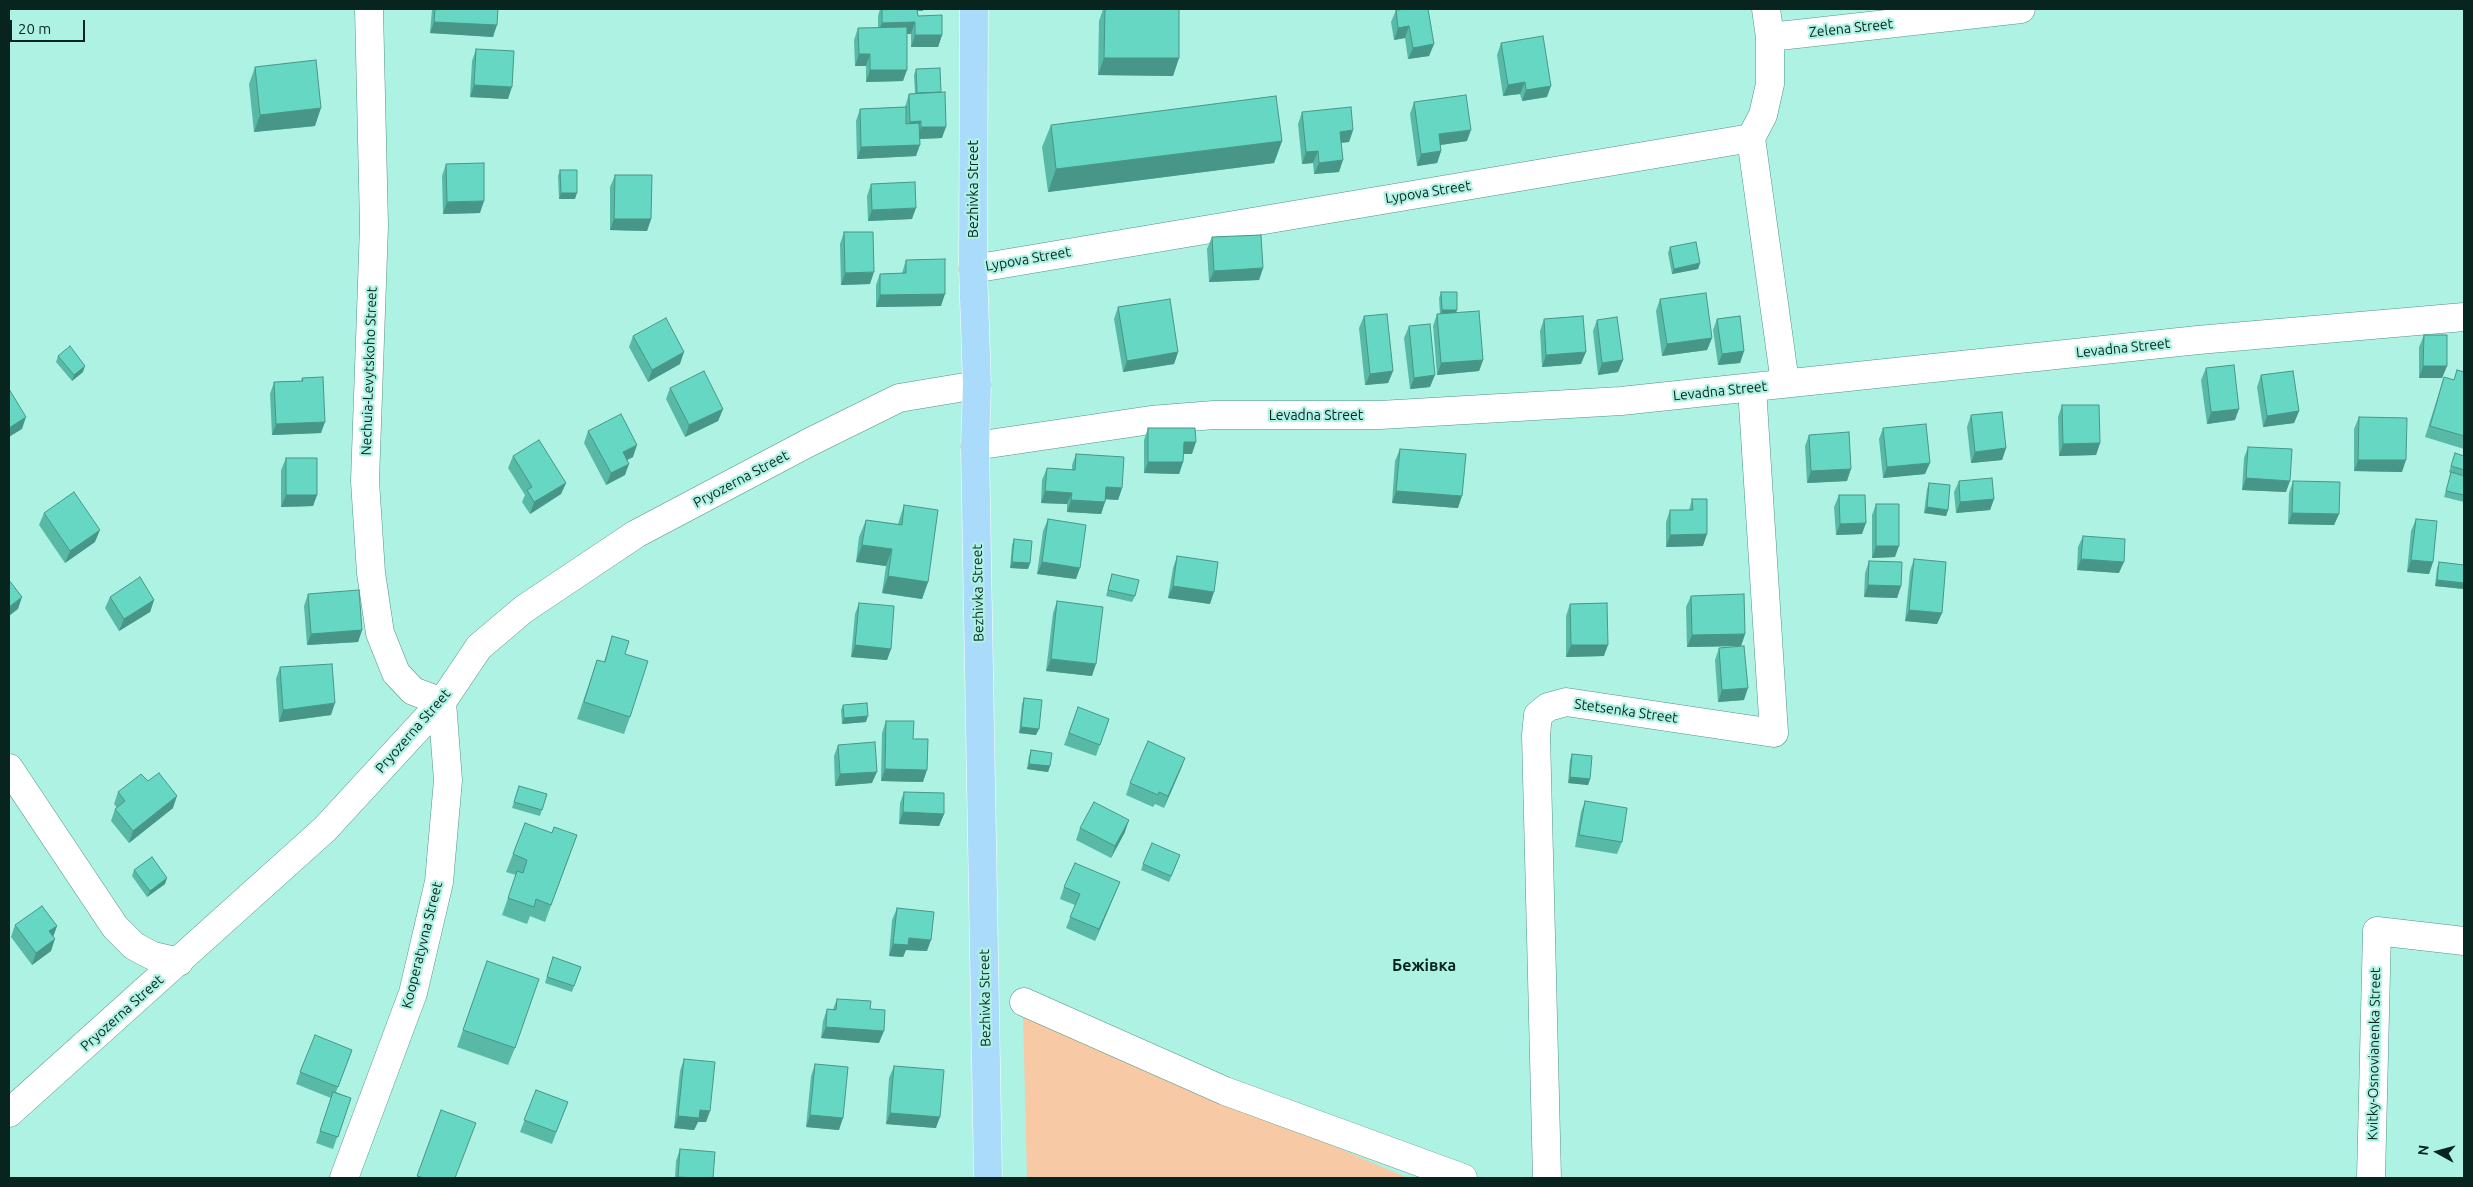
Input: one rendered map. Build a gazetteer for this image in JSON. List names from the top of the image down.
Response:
{
  "streets": {
    "main road": ["Bezhivka Street"],
    "street": [
      "Zelena Street",
      "Lypova Street",
      "Levadna Street",
      "Nechuia-Levytskoho Street",
      "Pryozerna Street",
      "Stetsenka Street",
      "Kooperatyvna Street",
      "Kvitky-Osnovianenka Street"
    ]
  },
  "crossings": [
    ["Bezhivka Street", "Lypova Street"],
    ["Bezhivka Street", "Levadna Street"],
    ["Bezhivka Street", "Pryozerna Street"],
    ["Levadna Street", "Stetsenka Street"],
    ["Nechuia-Levytskoho Street", "Pryozerna Street"],
    ["Nechuia-Levytskoho Street", "Kooperatyvna Street"],
    ["Pryozerna Street", "Kooperatyvna Street"]
  ],
  "districts": ["Бежівка"],
  "scale_bar": "20 m",
  "north": "left"
}
